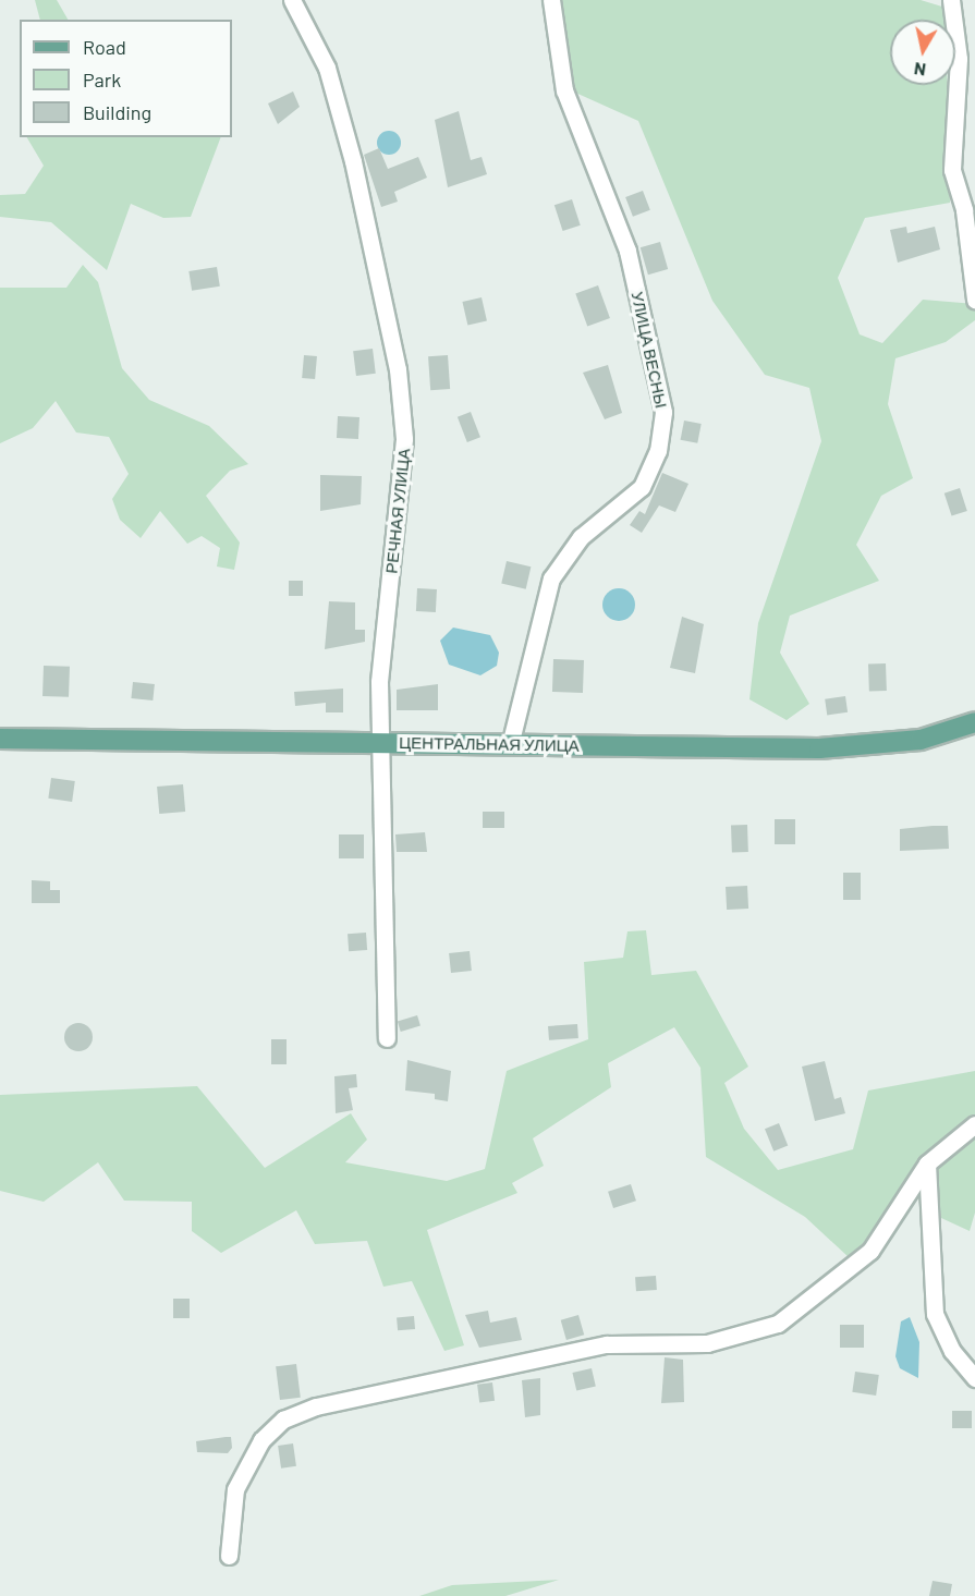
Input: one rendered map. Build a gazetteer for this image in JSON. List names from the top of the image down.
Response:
{
  "streets": {
    "main road": ["ЦЕНТРАЛЬНАЯ УЛИЦА"],
    "street": ["УЛИЦА ВЕСНЫ", "РЕЧНАЯ УЛИЦА"]
  },
  "crossings": [
    ["УЛИЦА ВЕСНЫ", "ЦЕНТРАЛЬНАЯ УЛИЦА"],
    ["РЕЧНАЯ УЛИЦА", "ЦЕНТРАЛЬНАЯ УЛИЦА"]
  ],
  "legend": ["Road", "Park", "Building"],
  "north": "bottom"
}
